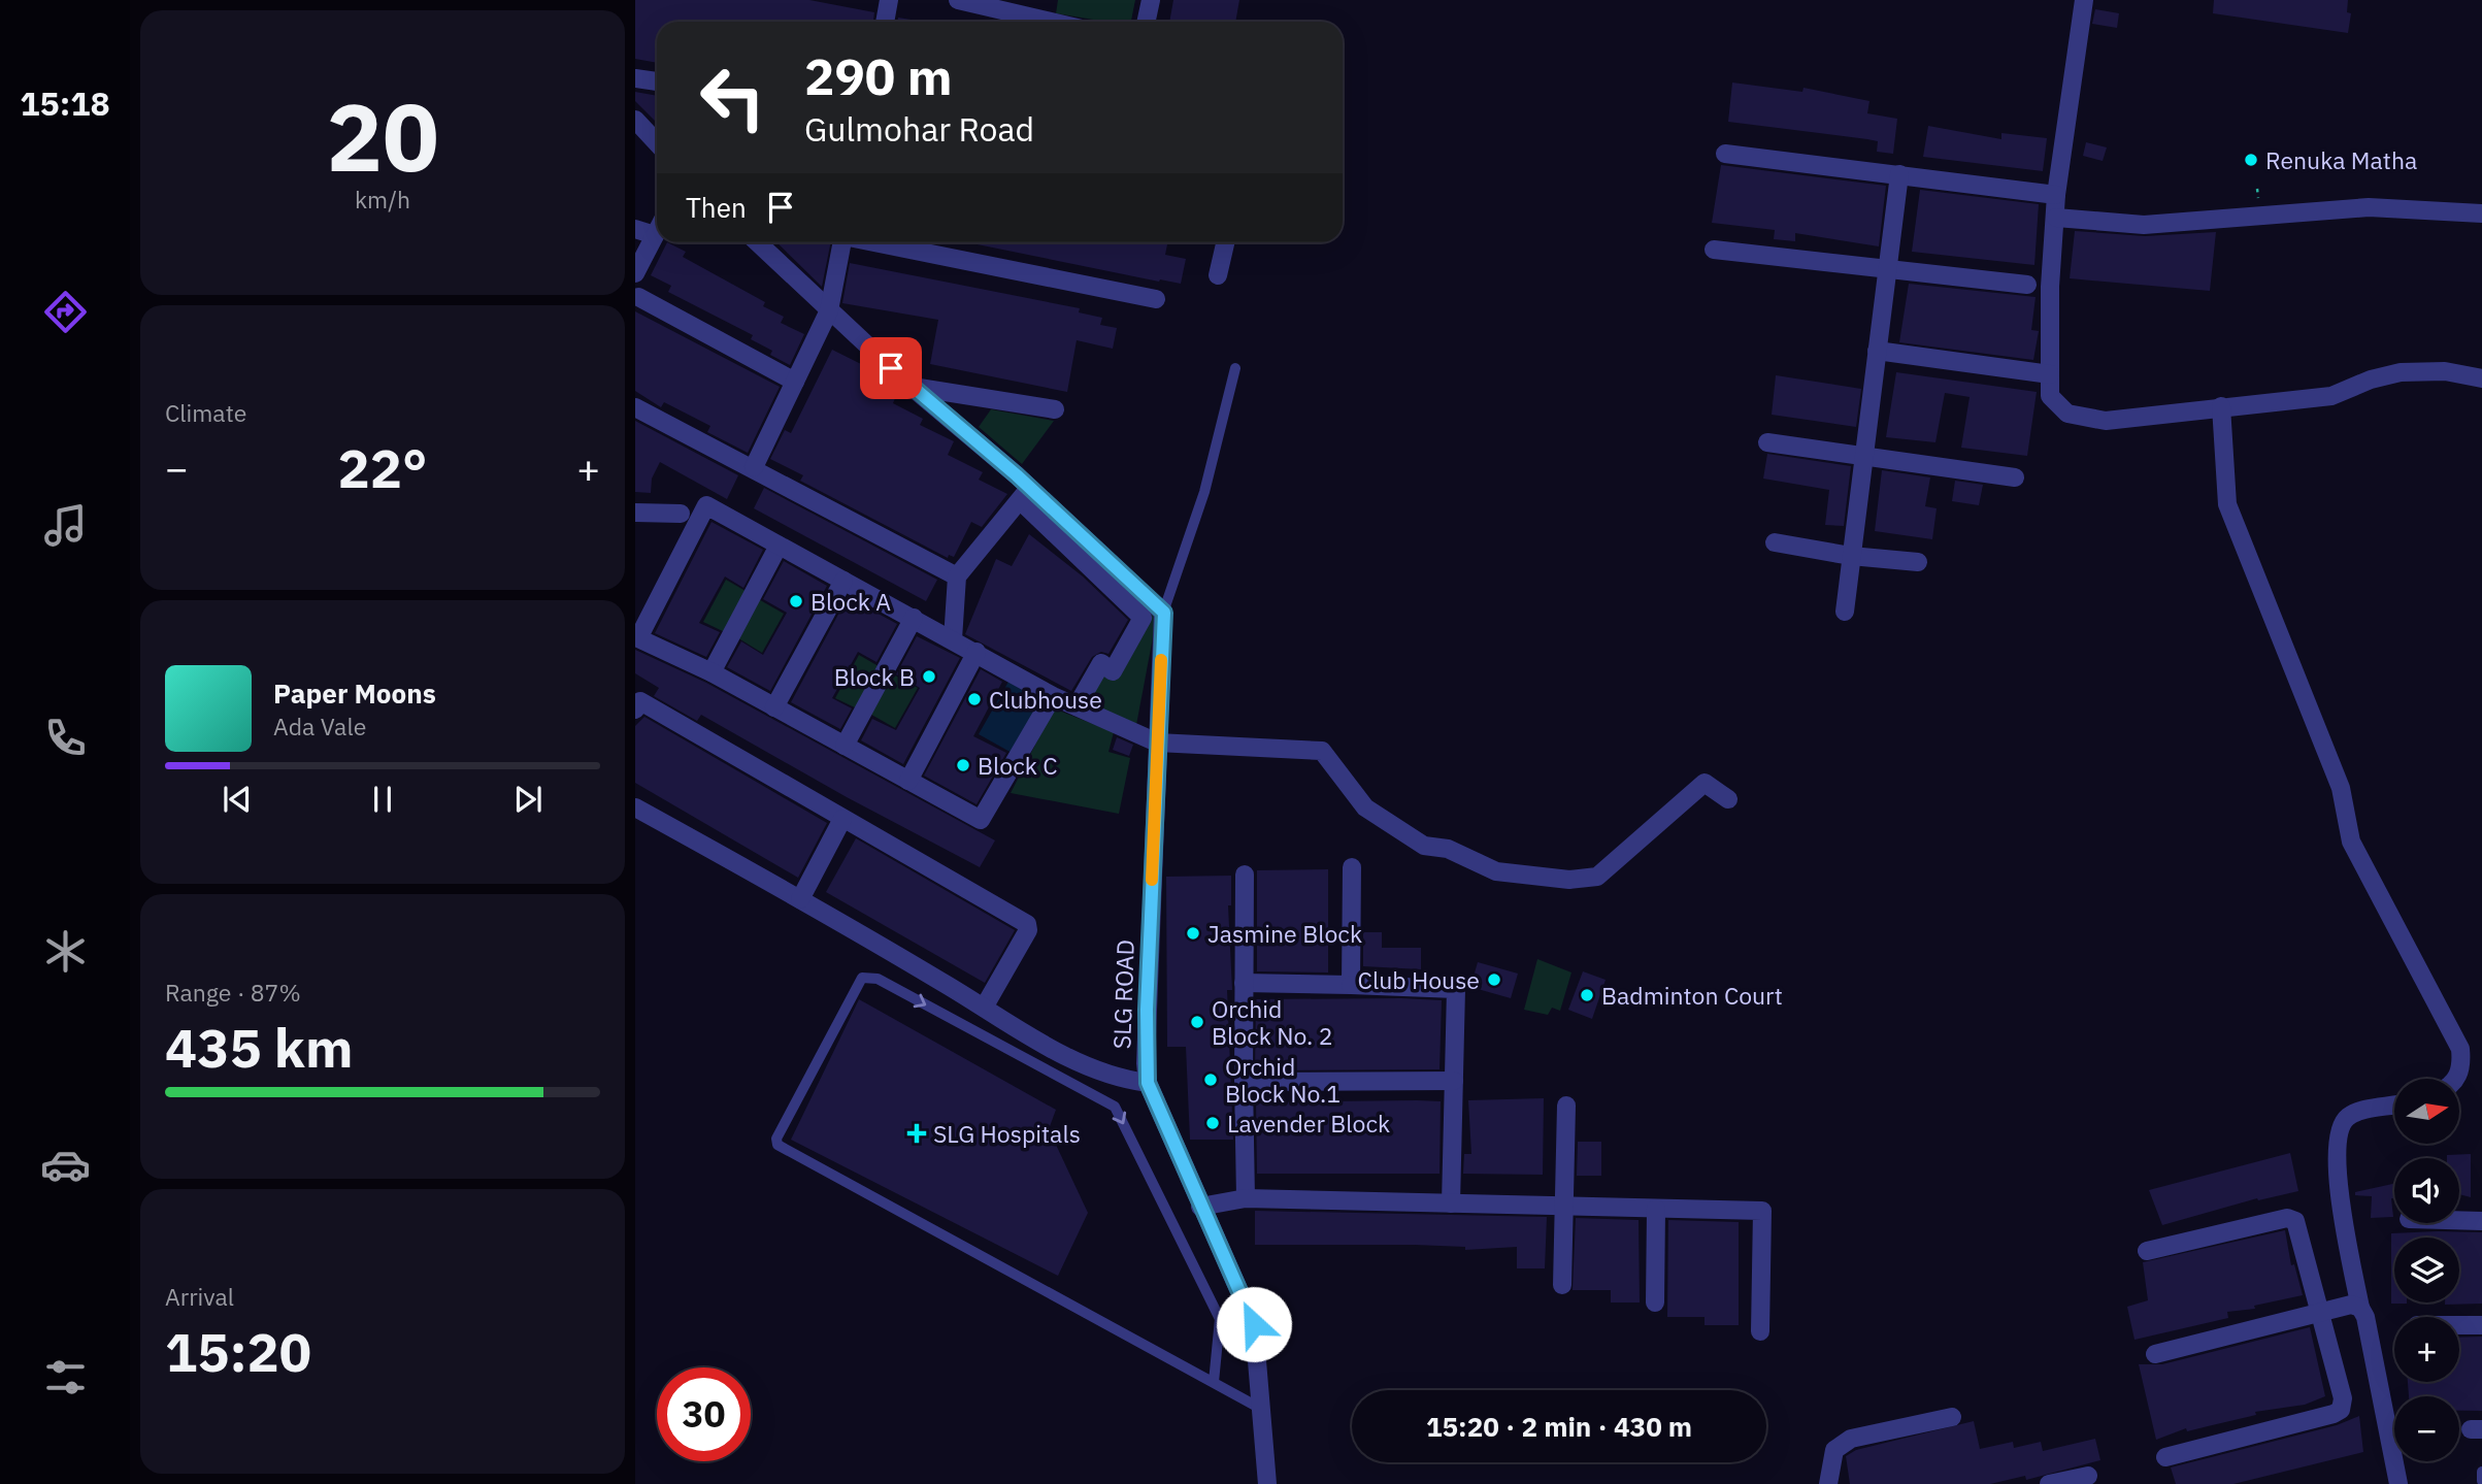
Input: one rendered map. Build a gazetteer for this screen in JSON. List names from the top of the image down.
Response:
{
  "streets": {
    "street": ["SLG ROAD"]
  },
  "places": {
    "other": [
      "Renuka Matha",
      "Block A",
      "Block B",
      "Clubhouse",
      "Block C",
      "Jasmine Block",
      "Club House",
      "Badminton Court",
      "Orchid Block No. 2",
      "Orchid Block No.1",
      "Lavender Block"
    ],
    "health": ["SLG Hospitals"]
  },
  "north": "right",
  "page": {
    "tabs": "15:18",
    "tile": [
      ["20", "km/h"],
      "Climate",
      ["Range · 87%", "435 km"],
      ["Arrival", "15:20"]
    ],
    "turn": ["290 m", "Gulmohar Road"],
    "then": "Then",
    "heat": ["−", "22°", "+"],
    "song": ["Paper Moons", "Ada Vale"],
    "map_buttons": ["+", "−"],
    "limit": "30",
    "trip": "15:20 · 2 min · 430 m"
  }
}
